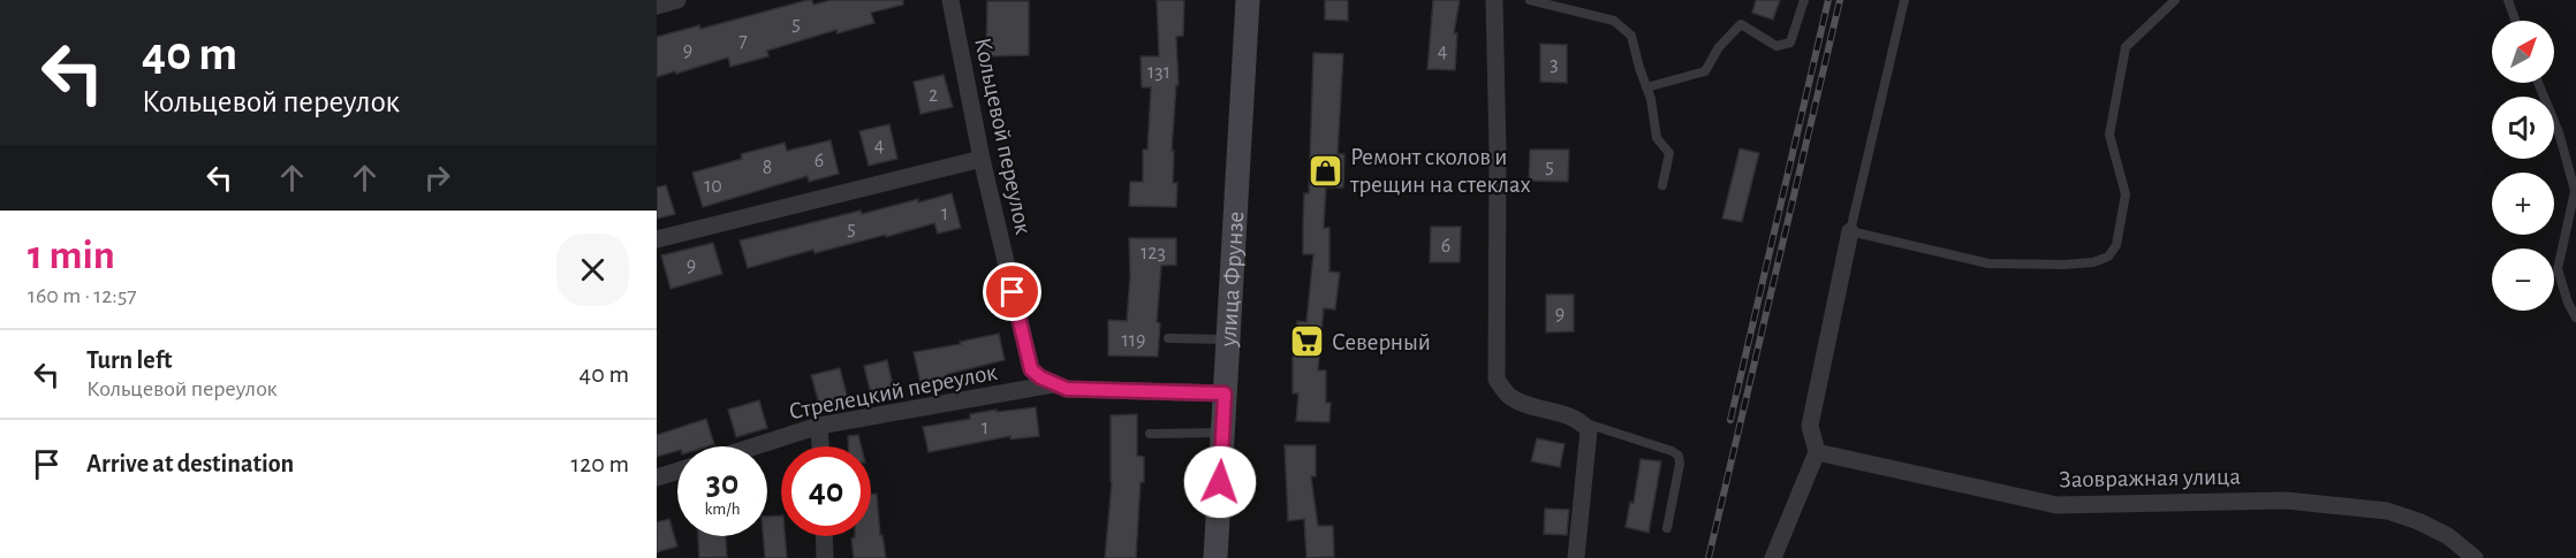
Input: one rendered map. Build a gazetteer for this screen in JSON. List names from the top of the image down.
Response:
{
  "streets": {
    "street": [
      "Кольцевой переулок",
      "улица Фрунзе",
      "Стрелецкий переулок",
      "Заовражная улица"
    ]
  },
  "crossings": [
    ["Кольцевой переулок", "Стрелецкий переулок"]
  ],
  "places": {
    "shop": ["Ремонт сколов и трещин на стеклах"],
    "supermarket": ["Северный"]
  },
  "house_numbers": [
    "5",
    "7",
    "9",
    "4",
    "3",
    "131",
    "2",
    "4",
    "6",
    "5",
    "8",
    "10",
    "1",
    "5",
    "6",
    "123",
    "9",
    "9",
    "119",
    "1"
  ],
  "north": "top right",
  "page": {
    "turn": ["40 m", "Кольцевой переулок"],
    "map_buttons": ["+", "−"],
    "heading": ["1 min", "160 m · 12:57"],
    "list": [
      {
        "name": "Turn left",
        "note": "Кольцевой переулок",
        "value": "40 m"
      },
      {
        "name": "Arrive at destination",
        "value": "120 m"
      }
    ],
    "speed": "30 km/h",
    "limit": "40"
  }
}
